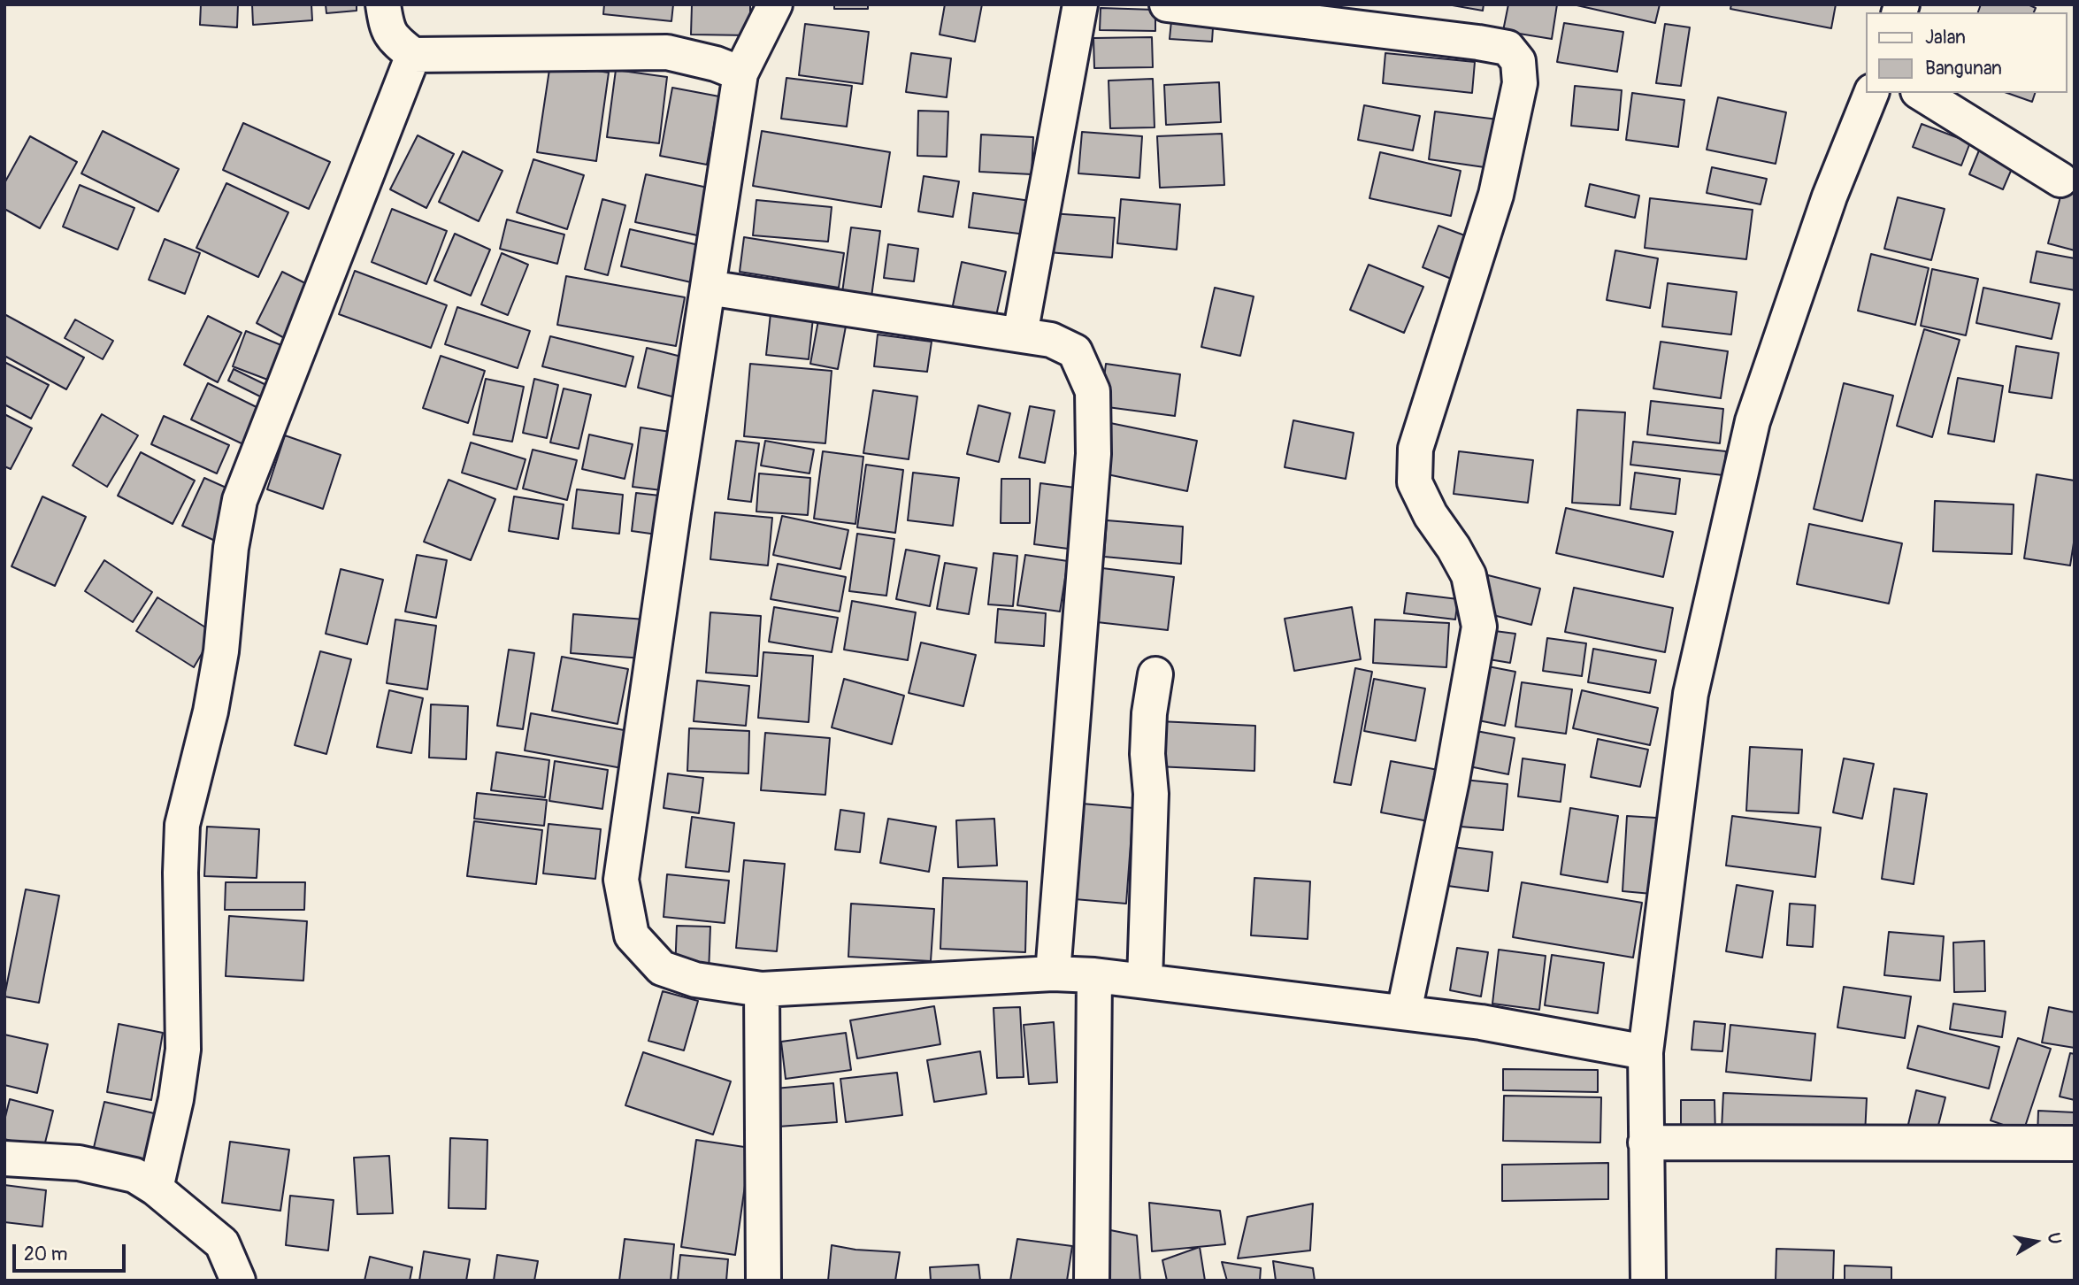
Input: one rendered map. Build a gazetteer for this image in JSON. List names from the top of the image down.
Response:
{
  "legend": ["Jalan", "Bangunan"],
  "scale_bar": "20 m",
  "north": "right"
}
